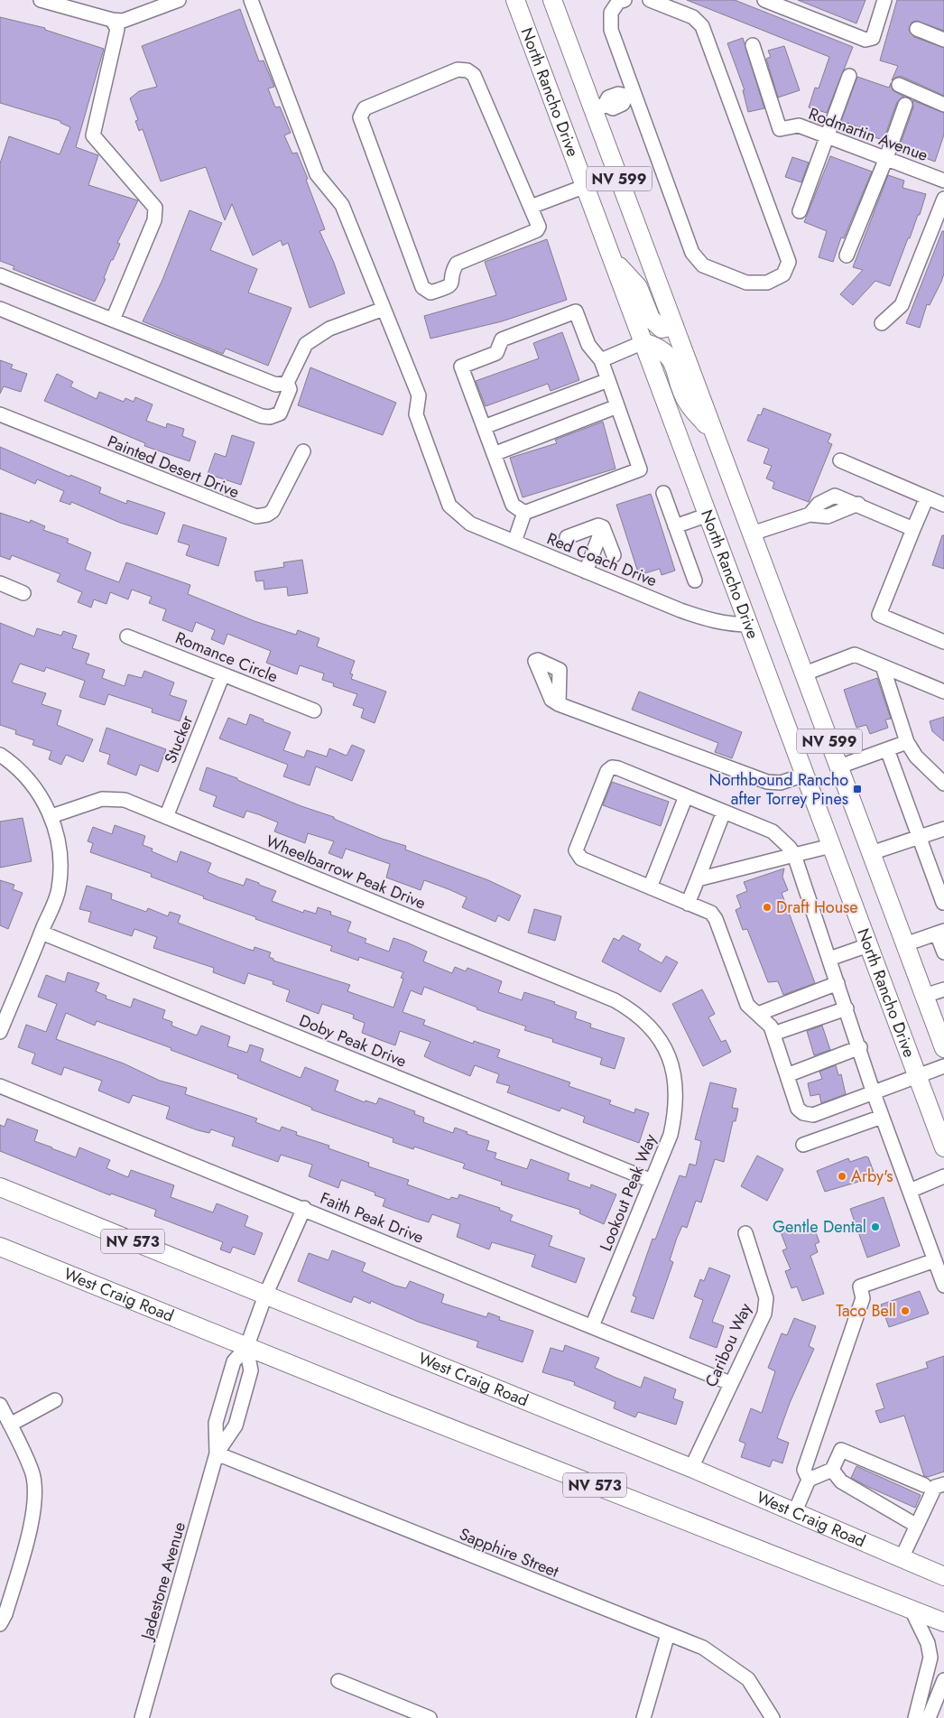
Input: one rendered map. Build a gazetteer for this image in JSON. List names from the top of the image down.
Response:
{
  "streets": {
    "main road": [
      "North Rancho Drive",
      "NV 599",
      "NV 573",
      "West Craig Road"
    ],
    "street": [
      "Rodmartin Avenue",
      "Painted Desert Drive",
      "Red Coach Drive",
      "Romance Circle",
      "Stucker",
      "Wheelbarrow Peak Drive",
      "Doby Peak Drive",
      "Lookout Peak Way",
      "Faith Peak Drive",
      "Caribou Way",
      "Sapphire Street",
      "Jadestone Avenue"
    ]
  },
  "crossings": [
    ["North Rancho Drive", "Red Coach Drive"],
    ["Romance Circle", "Stucker"],
    ["Stucker", "Wheelbarrow Peak Drive"],
    ["Wheelbarrow Peak Drive", "Lookout Peak Way"],
    ["Doby Peak Drive", "Lookout Peak Way"],
    ["Lookout Peak Way", "Faith Peak Drive"],
    ["Faith Peak Drive", "Caribou Way"],
    ["Faith Peak Drive", "Jadestone Avenue"],
    ["West Craig Road", "Caribou Way"],
    ["West Craig Road", "Jadestone Avenue"],
    ["Sapphire Street", "Jadestone Avenue"]
  ],
  "places": {
    "transit": ["Northbound Rancho after Torrey Pines"],
    "other": [
      "Draft House",
      "Arby's",
      "Gentle Dental",
      "Taco Bell"
    ]
  }
}
